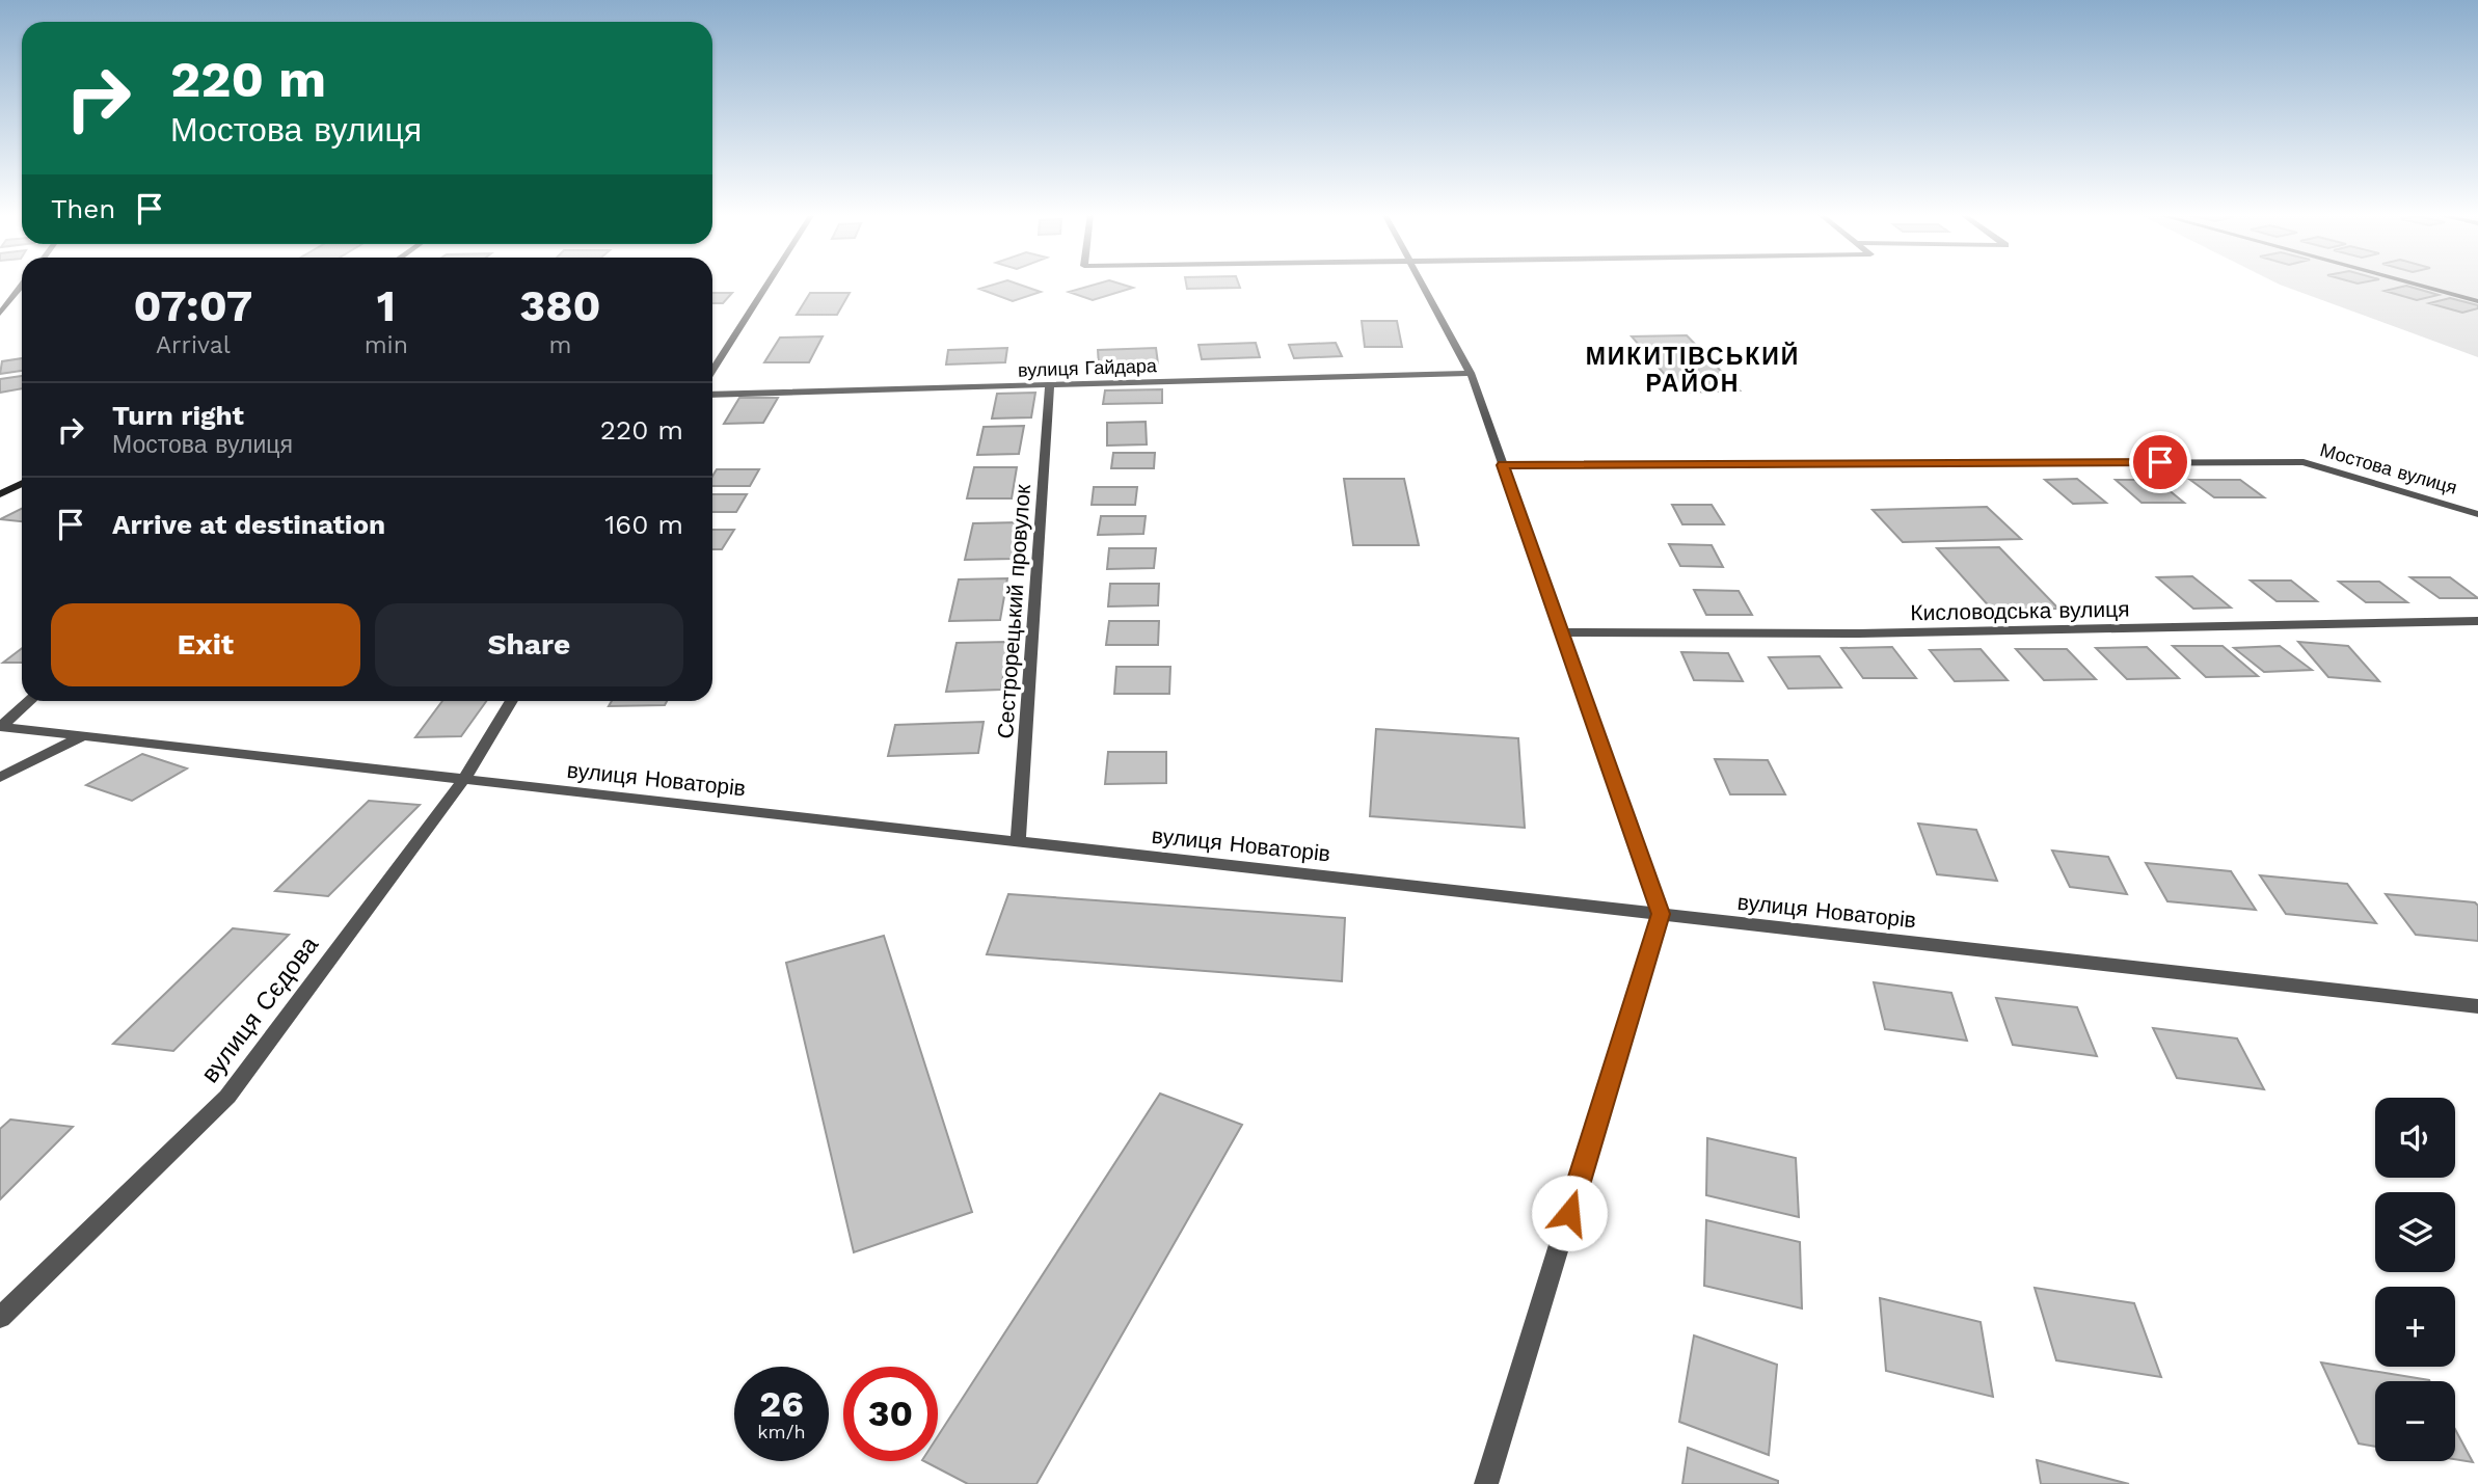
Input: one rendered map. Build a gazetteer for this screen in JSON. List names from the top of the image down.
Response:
{
  "streets": {
    "street": [
      "вулиця Гайдара",
      "Мостова вулиця",
      "Кисловодська вулиця",
      "Сестрорецький провулок",
      "вулиця Новаторів",
      "вулиця Сєдова"
    ]
  },
  "crossings": [
    ["вулиця Гайдара", "Сестрорецький провулок"],
    ["Сестрорецький провулок", "вулиця Новаторів"],
    ["вулиця Новаторів", "вулиця Сєдова"]
  ],
  "districts": ["МИКИТІВСЬКИЙ РАЙОН"],
  "page": {
    "turn": ["220 m", "Мостова вулиця"],
    "then": "Then",
    "eta": [
      "07:07",
      "Arrival",
      "1",
      "min",
      "380",
      "m"
    ],
    "list": [
      {
        "name": "Turn right",
        "note": "Мостова вулиця",
        "value": "220 m"
      },
      {
        "name": "Arrive at destination",
        "value": "160 m"
      }
    ],
    "buttons": ["Exit", "Share"],
    "map_buttons": ["+", "−"],
    "speed": "26 km/h",
    "limit": "30"
  }
}
